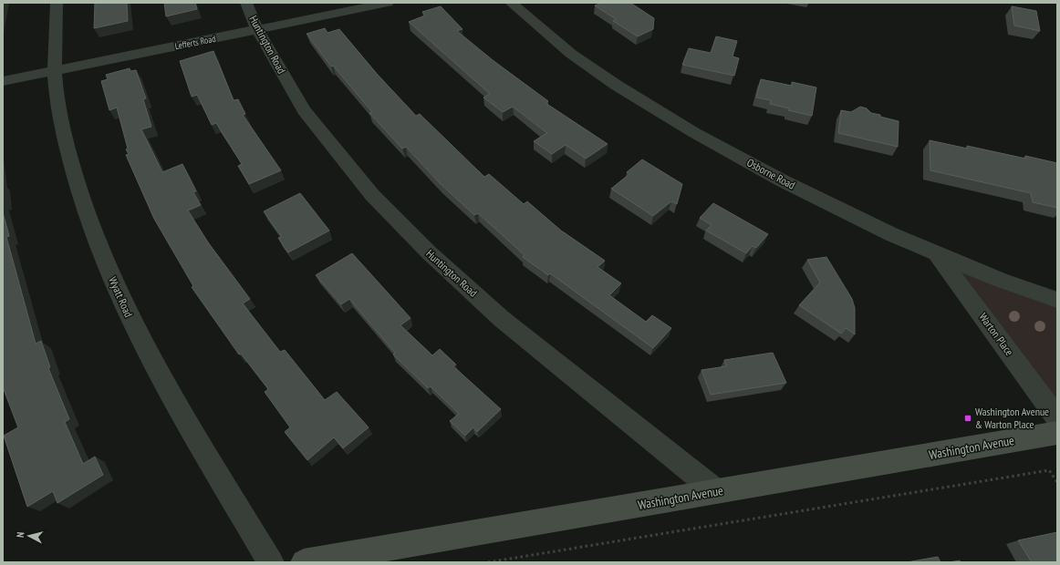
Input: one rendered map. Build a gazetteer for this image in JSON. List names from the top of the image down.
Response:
{
  "streets": {
    "main road": ["Washington Avenue"],
    "street": [
      "Lefferts Road",
      "Huntington Road",
      "Osborne Road",
      "Wyatt Road",
      "Warton Place"
    ]
  },
  "crossings": [
    ["Lefferts Road", "Huntington Road"],
    ["Lefferts Road", "Wyatt Road"],
    ["Huntington Road", "Washington Avenue"],
    ["Osborne Road", "Warton Place"]
  ],
  "places": {
    "transit": ["Washington Avenue & Warton Place"]
  },
  "north": "left"
}
